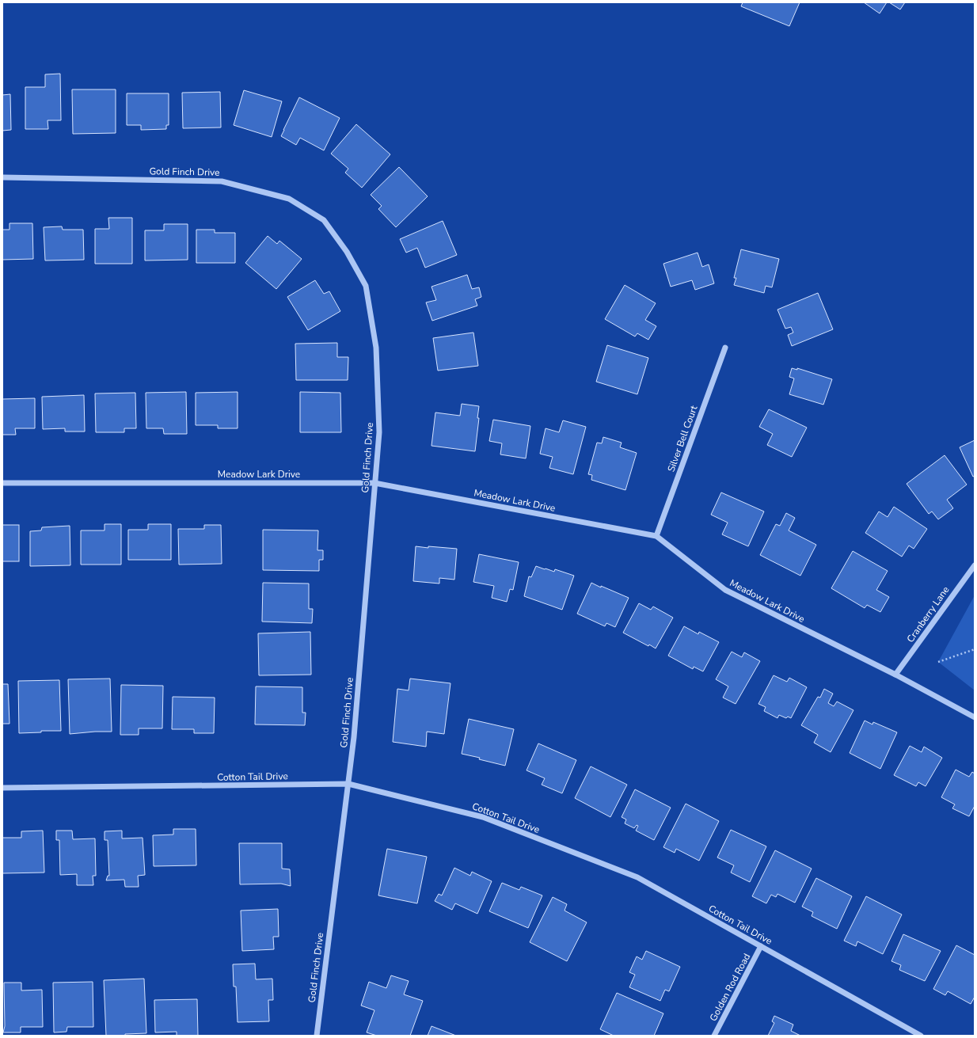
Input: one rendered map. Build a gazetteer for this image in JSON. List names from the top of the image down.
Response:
{
  "streets": {
    "street": [
      "Gold Finch Drive",
      "Silver Bell Court",
      "Meadow Lark Drive",
      "Cranberry Lane",
      "Cotton Tail Drive",
      "Golden Rod Road"
    ]
  },
  "crossings": [
    ["Gold Finch Drive", "Meadow Lark Drive"],
    ["Gold Finch Drive", "Cotton Tail Drive"],
    ["Silver Bell Court", "Meadow Lark Drive"],
    ["Meadow Lark Drive", "Cranberry Lane"],
    ["Cotton Tail Drive", "Golden Rod Road"]
  ]
}
